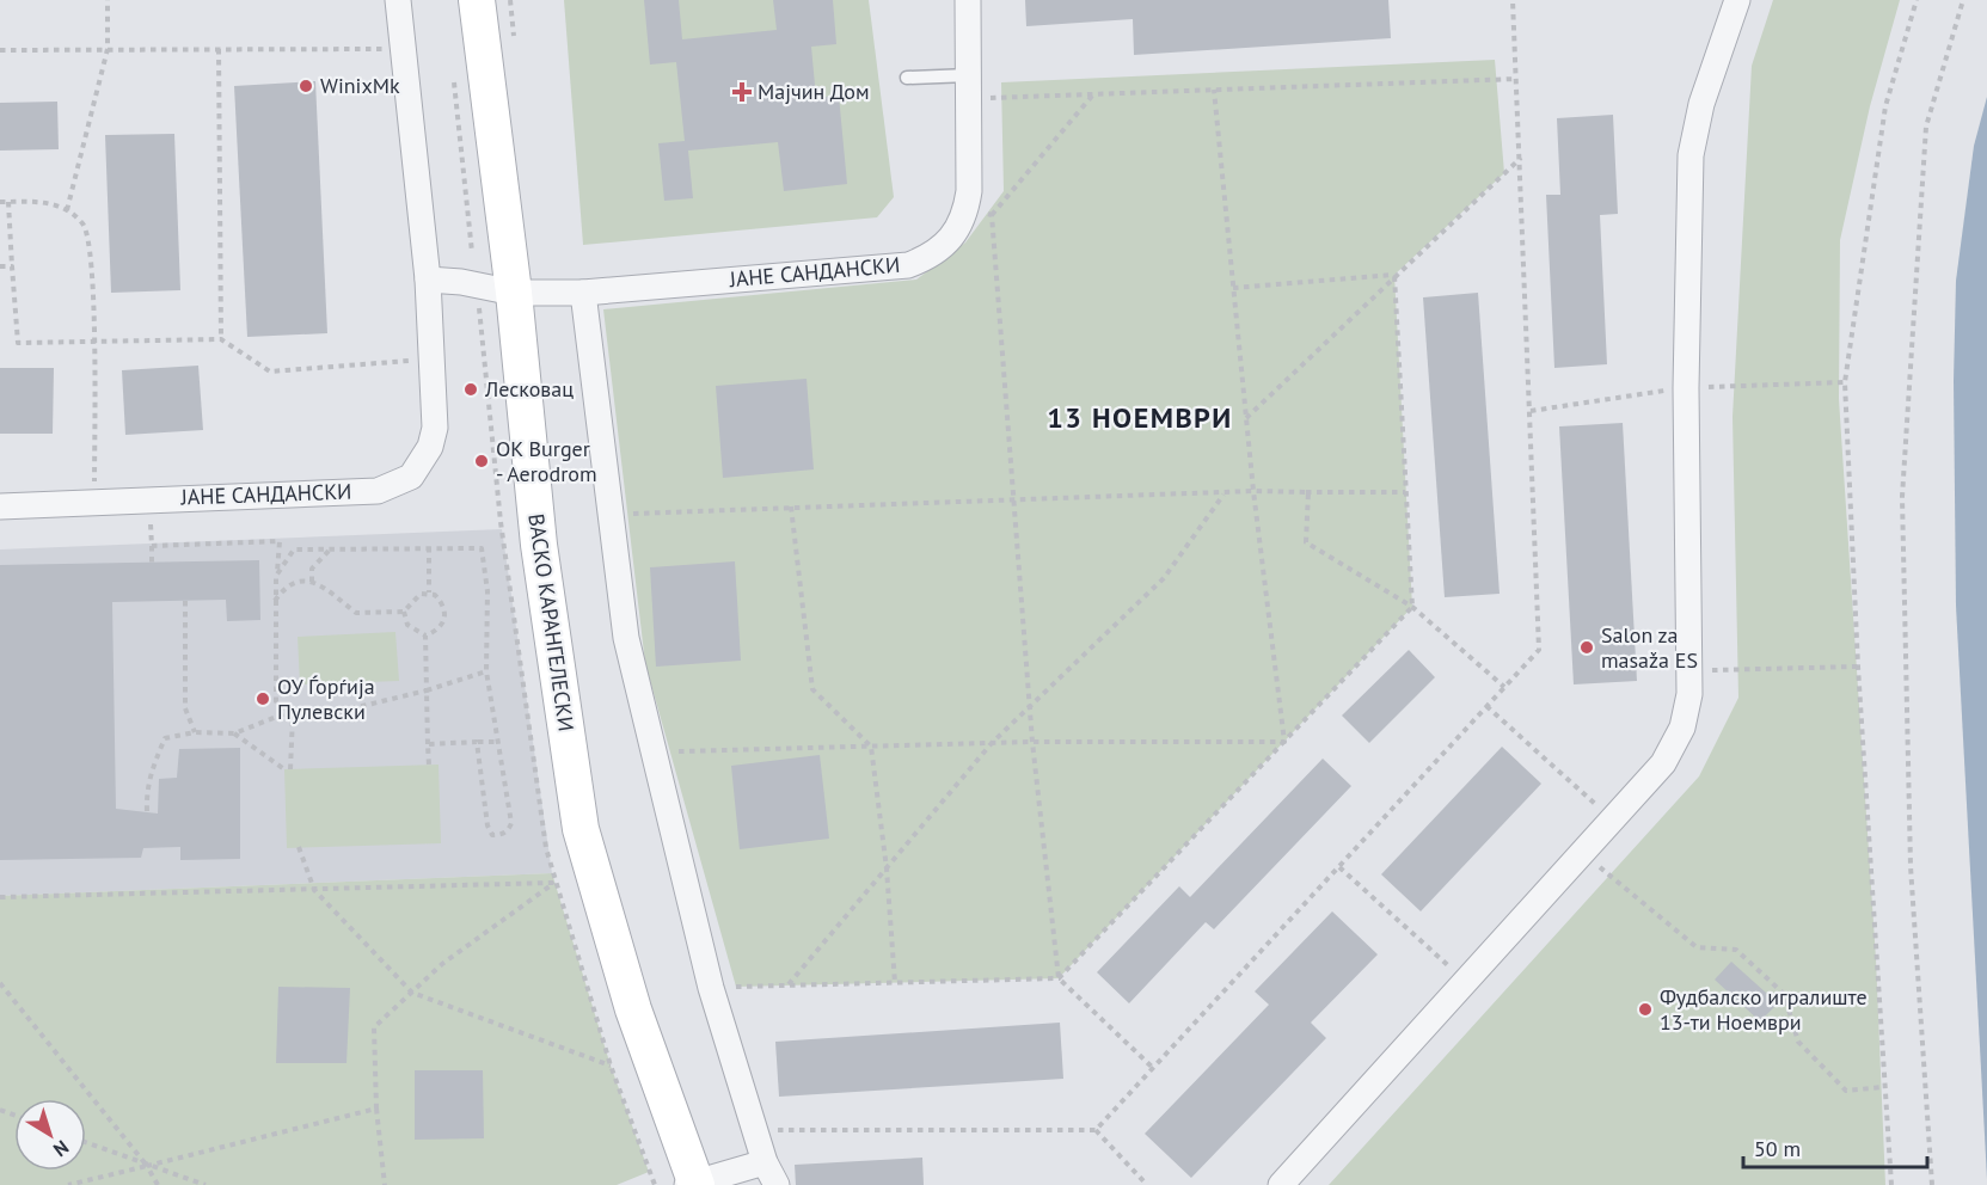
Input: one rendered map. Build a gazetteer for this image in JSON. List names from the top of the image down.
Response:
{
  "streets": {
    "street": ["ЈАНЕ САНДАНСКИ", "ВАСКО КАРАНГЕЛЕСКИ"]
  },
  "crossings": [
    ["ЈАНЕ САНДАНСКИ", "ВАСКО КАРАНГЕЛЕСКИ"]
  ],
  "districts": ["13 НОЕМВРИ"],
  "places": {
    "other": [
      "WinixMk",
      "Лесковац",
      "OK Burger - Aerodrom",
      "Salon za masaža ES",
      "ОУ Ѓорѓија Пулевски",
      "Фудбалско игралиште 13-ти Ноември"
    ],
    "health": ["Мајчин Дом"]
  },
  "scale_bar": "50 m",
  "north": "bottom right"
}
